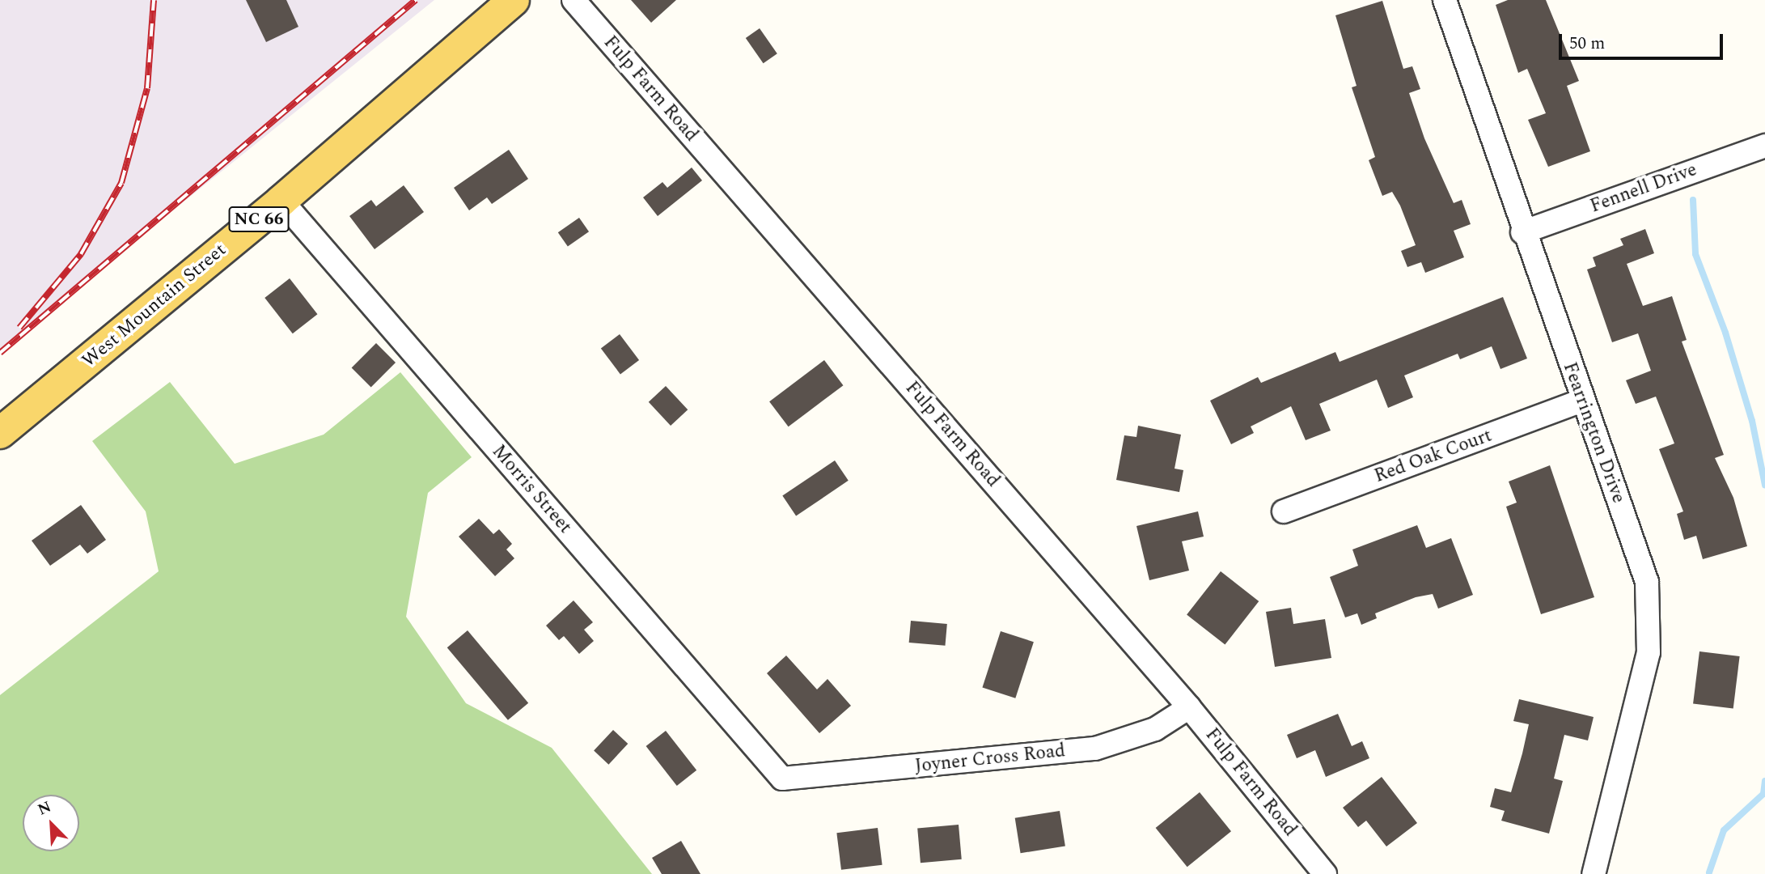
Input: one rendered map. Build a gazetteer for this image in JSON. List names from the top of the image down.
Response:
{
  "streets": {
    "main road": ["NC 66", "West Mountain Street"],
    "street": [
      "Fulp Farm Road",
      "Fennell Drive",
      "Fearrington Drive",
      "Red Oak Court",
      "Morris Street",
      "Joyner Cross Road"
    ]
  },
  "crossings": [
    ["Fulp Farm Road", "Joyner Cross Road"],
    ["Fennell Drive", "Fearrington Drive"],
    ["West Mountain Street", "Morris Street"],
    ["Fearrington Drive", "Red Oak Court"],
    ["Morris Street", "Joyner Cross Road"]
  ],
  "scale_bar": "50 m",
  "north": "top left"
}
